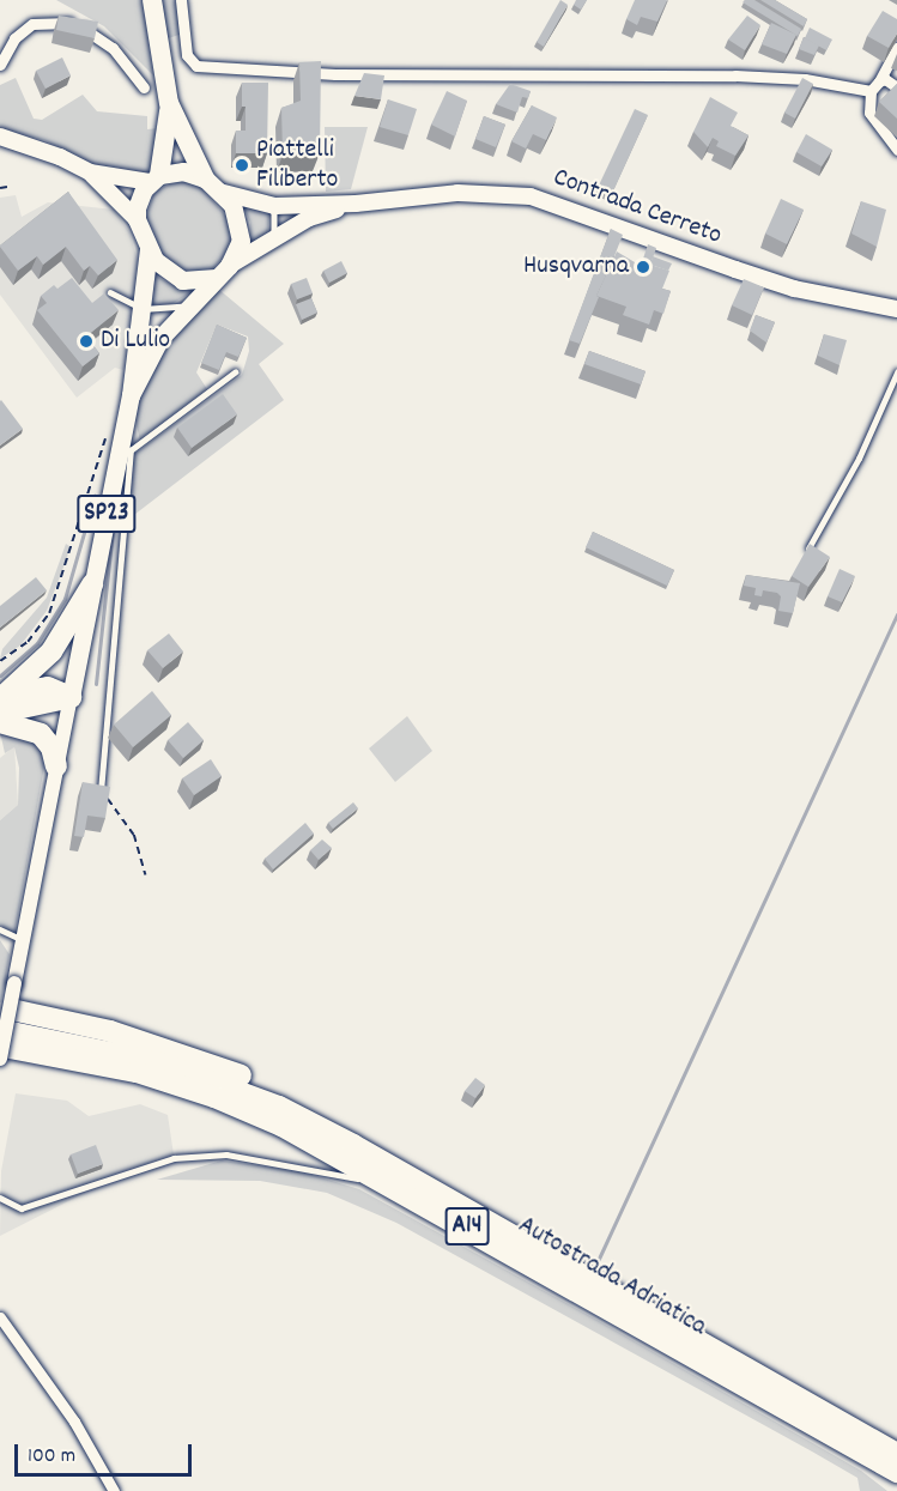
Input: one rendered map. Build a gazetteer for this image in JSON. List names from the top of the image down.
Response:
{
  "streets": {
    "highway": ["A14", "Autostrada Adriatica"],
    "main road": ["Contrada Cerreto", "SP23"]
  },
  "crossings": [
    ["Contrada Cerreto", "SP23"],
    ["SP23", "Autostrada Adriatica"]
  ],
  "places": ["Piattelli Filiberto", "Husqvarna", "Di Lulio"],
  "scale_bar": "100 m"
}
